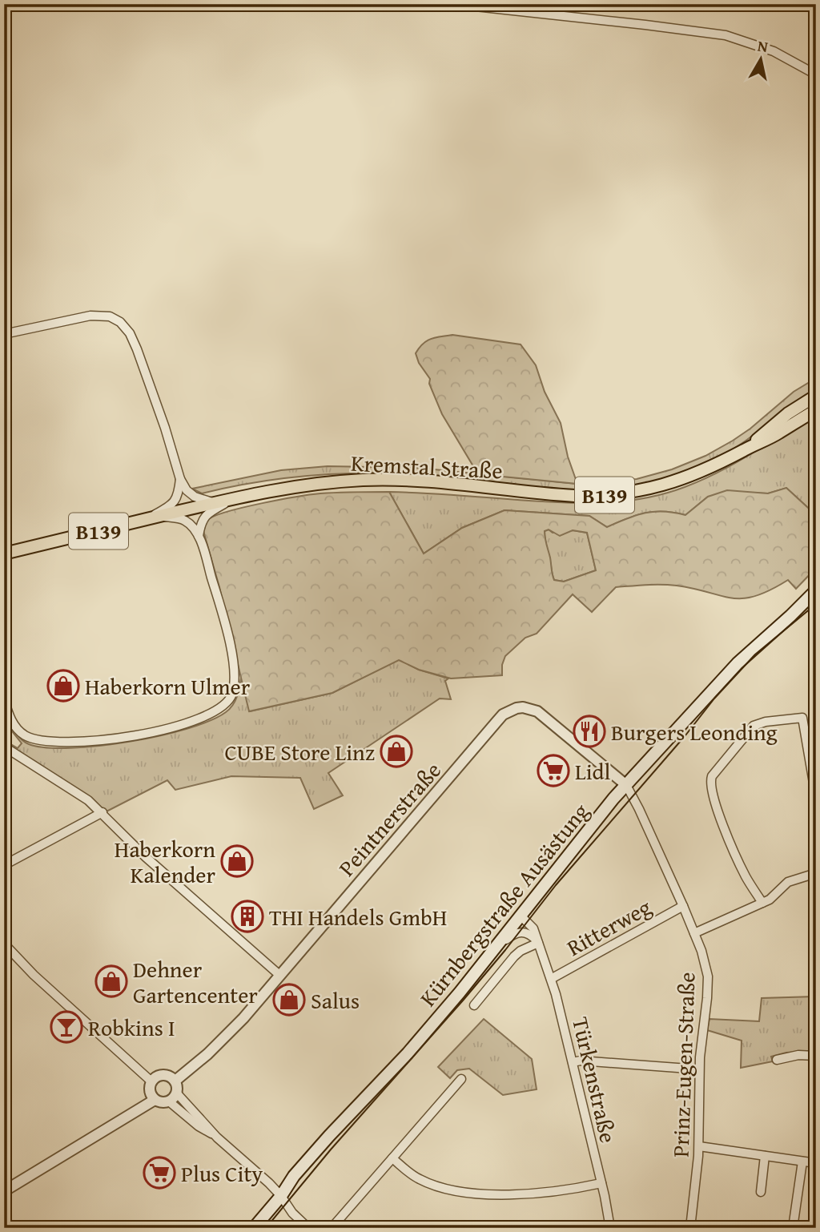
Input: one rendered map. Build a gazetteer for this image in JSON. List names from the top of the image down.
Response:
{
  "streets": {
    "main road": ["Kremstal Straße", "B139", "Kürnbergstraße Ausästung"],
    "street": [
      "Peintnerstraße",
      "Ritterweg",
      "Prinz-Eugen-Straße",
      "Türkenstraße"
    ]
  },
  "crossings": [
    ["Peintnerstraße", "Kürnbergstraße Ausästung"],
    ["Peintnerstraße", "Prinz-Eugen-Straße"],
    ["Kürnbergstraße Ausästung", "Prinz-Eugen-Straße"],
    ["Kürnbergstraße Ausästung", "Türkenstraße"],
    ["Ritterweg", "Prinz-Eugen-Straße"],
    ["Ritterweg", "Türkenstraße"]
  ],
  "places": {
    "shop": [
      "Haberkorn Ulmer",
      "CUBE Store Linz",
      "Haberkorn Kalender",
      "Dehner Gartencenter",
      "Salus"
    ],
    "restaurant": ["Burgers Leonding"],
    "supermarket": ["Lidl", "Plus City"],
    "building": ["THI Handels GmbH"],
    "bar": ["Robkins I"]
  },
  "north": "top"
}
